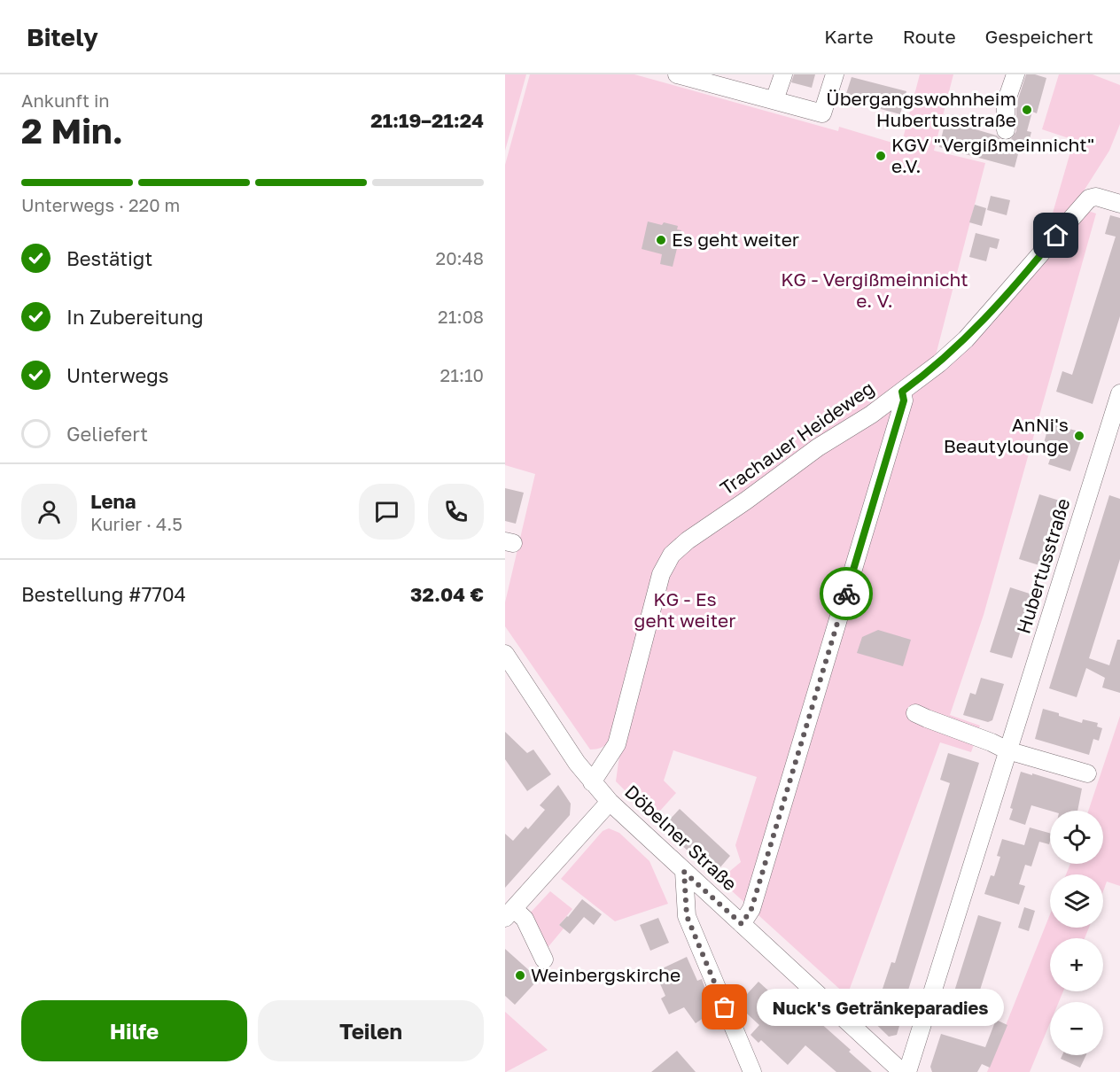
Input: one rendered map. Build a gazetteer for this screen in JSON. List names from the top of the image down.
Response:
{
  "streets": {
    "street": ["Trachauer Heideweg", "Hubertusstraße", "Döbelner Straße"]
  },
  "crossings": [
    ["Trachauer Heideweg", "Döbelner Straße"]
  ],
  "parks": ["KG - Vergißmeinnicht e. V.", "KG - Es geht weiter"],
  "places": [
    "Übergangswohnheim Hubertusstraße",
    "KGV \"Vergißmeinnicht\" e.V.",
    "Es geht weiter",
    "AnNi's Beautylounge",
    "Weinbergskirche",
    "Nuck's Getränkeparadies"
  ],
  "page": {
    "header": "Bitely",
    "nav": ["Karte", "Route", "Gespeichert"],
    "heading": ["2 Min.", "Ankunft in", "21:19–21:24"],
    "panel": [
      "Lena",
      "Kurier · 4.5",
      "Bestellung #7704",
      "32.04 €"
    ],
    "bar": "Unterwegs · 220 m",
    "list": [
      ["Bestätigt", "20:48"],
      ["In Zubereitung", "21:08"],
      ["Unterwegs", "21:10"],
      "Geliefert"
    ],
    "map_buttons": ["+", "−"],
    "bubble": "Nuck's Getränkeparadies",
    "buttons": ["Hilfe", "Teilen"]
  }
}
